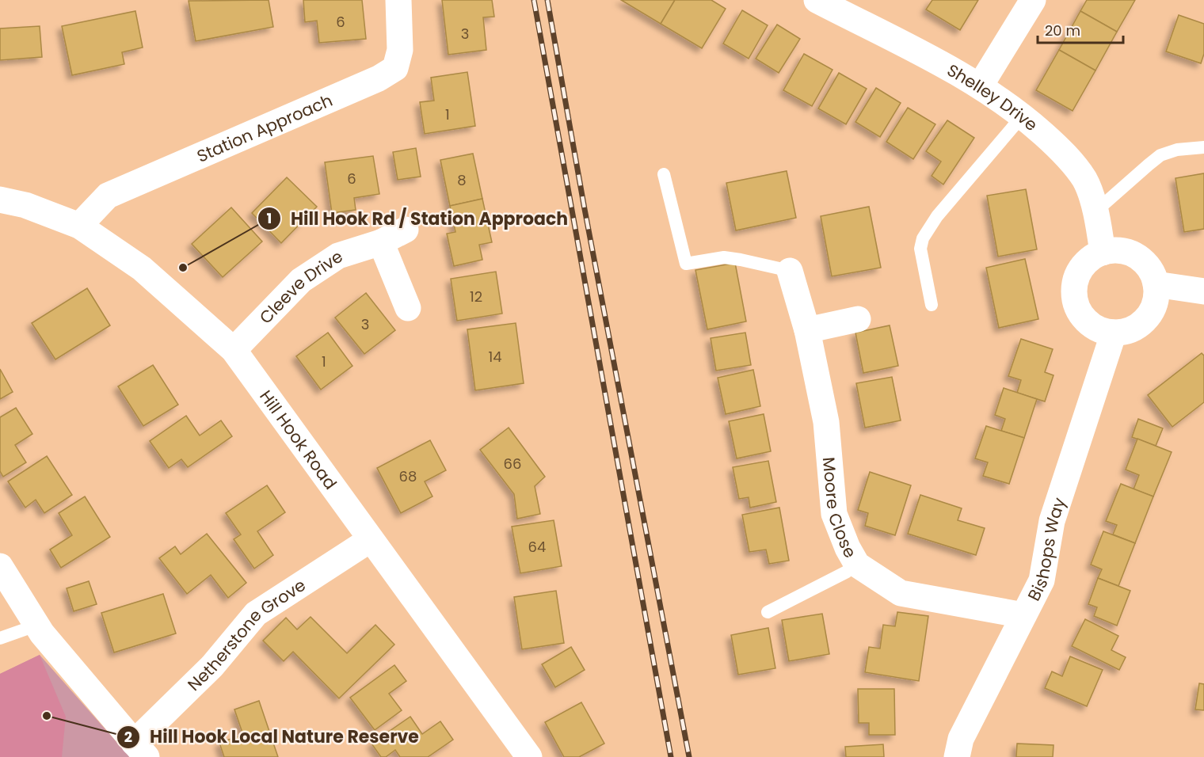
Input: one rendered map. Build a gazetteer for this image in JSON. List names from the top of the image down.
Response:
{
  "streets": {
    "street": [
      "Shelley Drive",
      "Station Approach",
      "Cleeve Drive",
      "Hill Hook Road",
      "Moore Close",
      "Bishops Way",
      "Netherstone Grove"
    ]
  },
  "crossings": [
    ["Shelley Drive", "Bishops Way"],
    ["Station Approach", "Hill Hook Road"],
    ["Cleeve Drive", "Hill Hook Road"],
    ["Hill Hook Road", "Netherstone Grove"],
    ["Moore Close", "Bishops Way"]
  ],
  "places": ["Hill Hook Rd / Station Approach", "Hill Hook Local Nature Reserve"],
  "house_numbers": [
    "6",
    "3",
    "1",
    "6",
    "8",
    "12",
    "3",
    "14",
    "1",
    "66",
    "68",
    "64"
  ],
  "scale_bar": "20 m"
}
